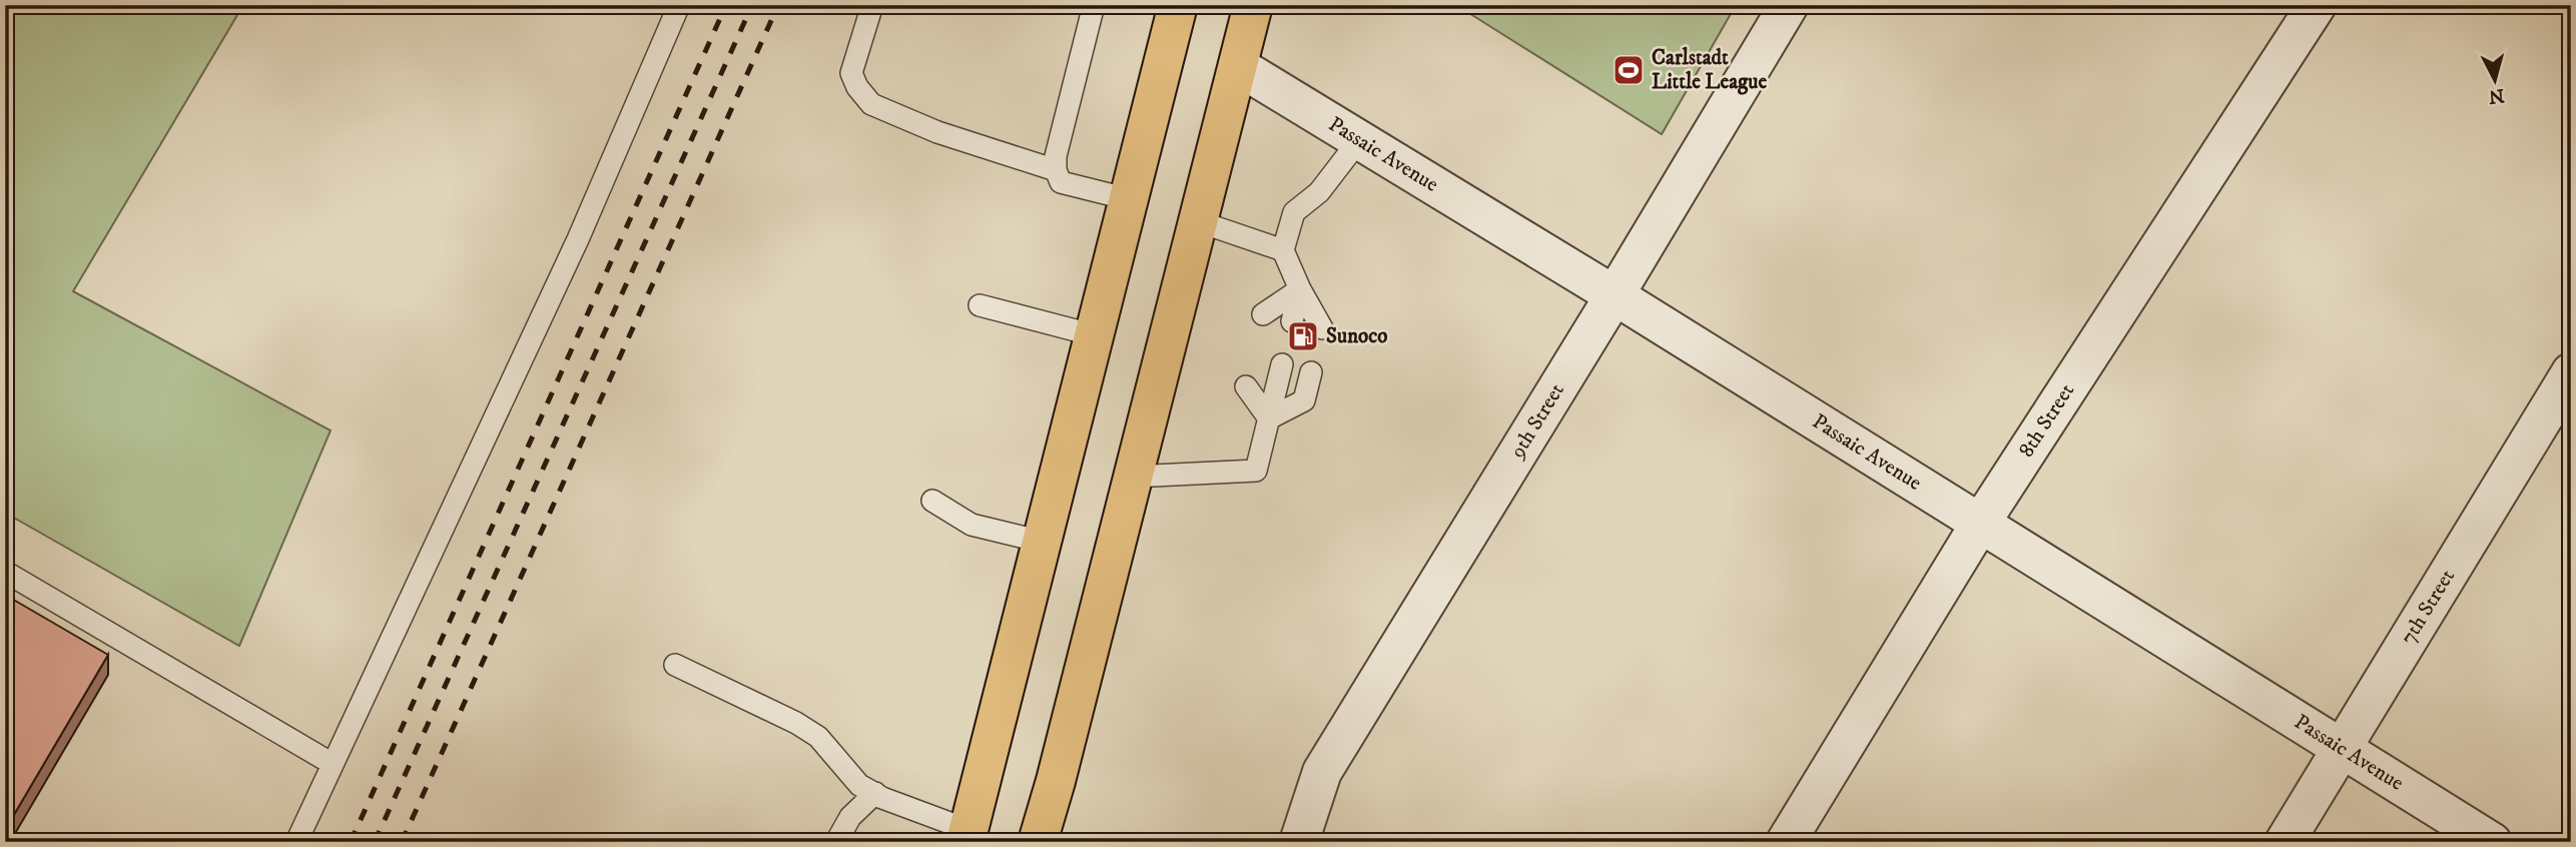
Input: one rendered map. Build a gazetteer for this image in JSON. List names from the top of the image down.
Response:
{
  "streets": {
    "street": [
      "Passaic Avenue",
      "9th Street",
      "8th Street",
      "7th Street"
    ]
  },
  "crossings": [
    ["Passaic Avenue", "9th Street"],
    ["Passaic Avenue", "8th Street"],
    ["Passaic Avenue", "7th Street"]
  ],
  "places": {
    "sports": ["Carlstadt Little League"],
    "fuel station": ["Sunoco"]
  },
  "north": "bottom"
}
